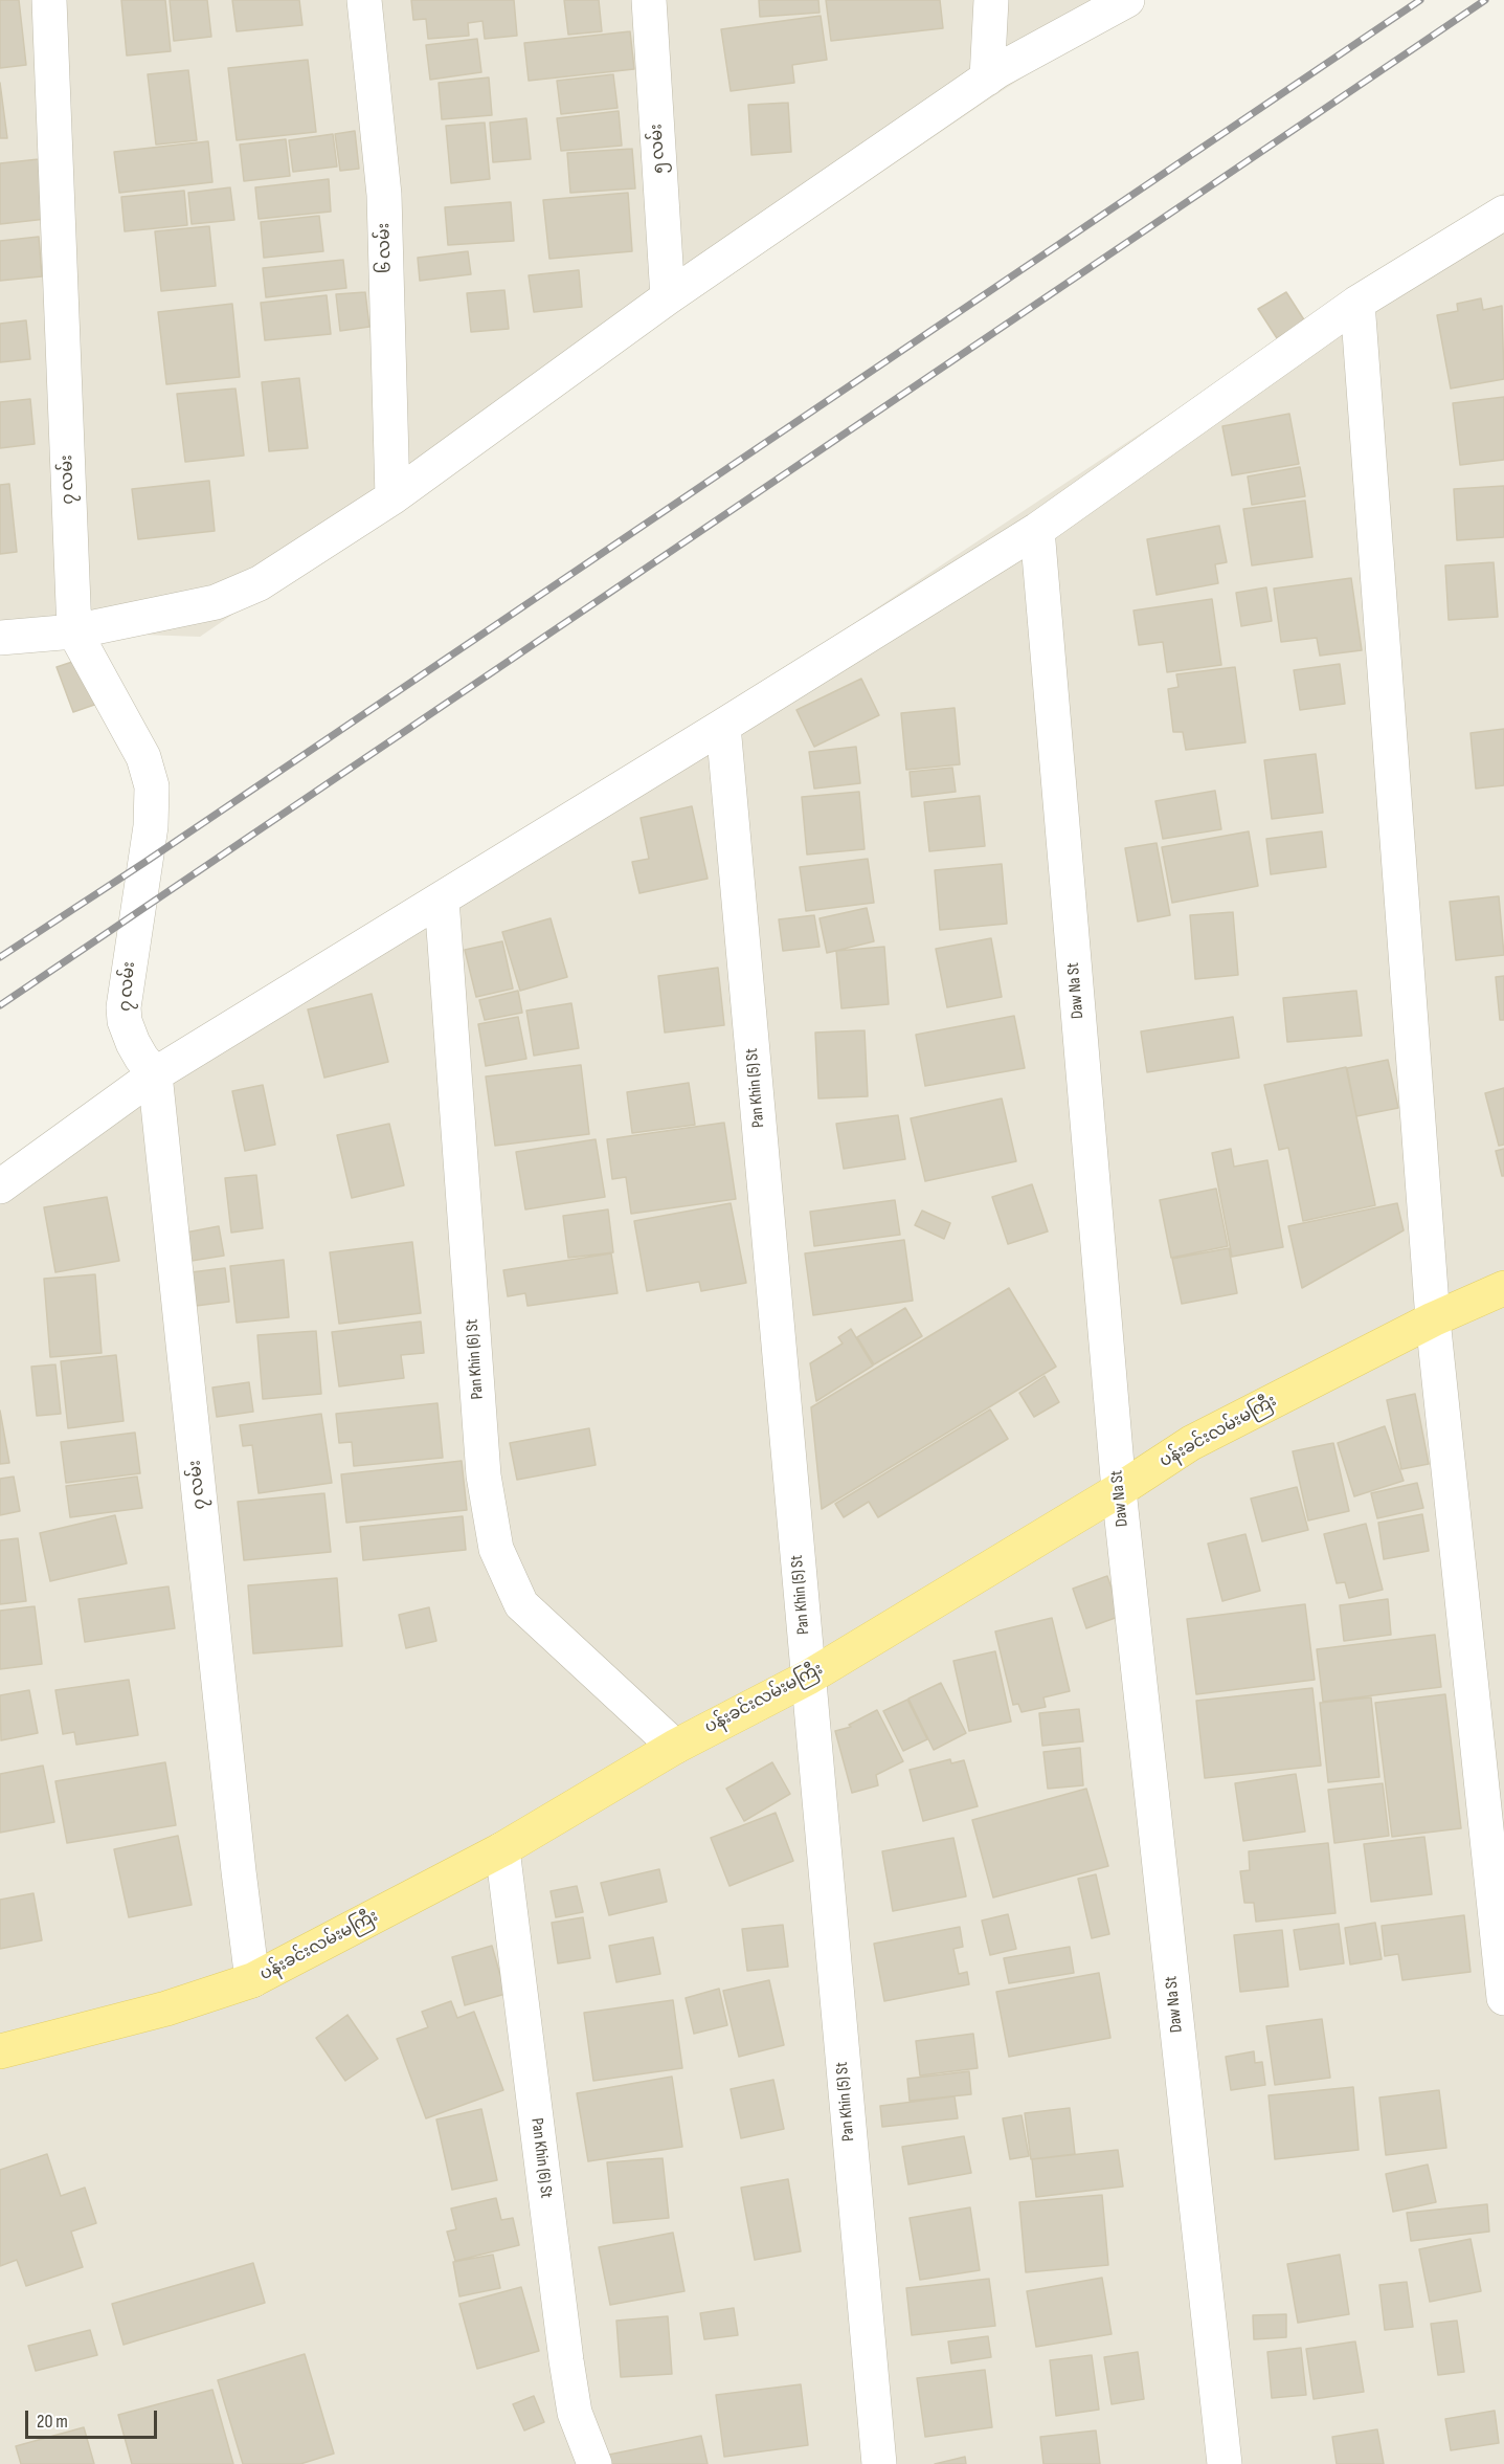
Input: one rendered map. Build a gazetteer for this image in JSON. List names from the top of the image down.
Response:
{
  "streets": {
    "main road": ["ပန်းခင်းလမ်းမကြီး"],
    "street": [
      "၅ လမ်း",
      "၆ လမ်း",
      "၇ လမ်း",
      "Daw Na St",
      "Pan Khin (5) St",
      "Pan Khin (6) St"
    ]
  },
  "crossings": [
    ["၇ လမ်း", "ပန်းခင်းလမ်းမကြီး"],
    ["Daw Na St", "ပန်းခင်းလမ်းမကြီး"],
    ["Pan Khin (5) St", "ပန်းခင်းလမ်းမကြီး"],
    ["Pan Khin (6) St", "ပန်းခင်းလမ်းမကြီး"]
  ],
  "scale_bar": "20 m"
}
